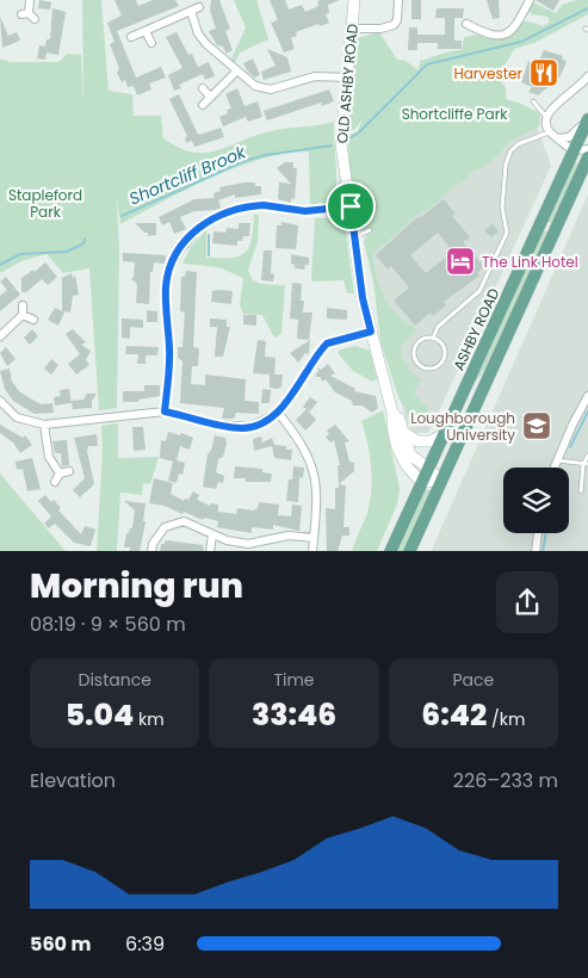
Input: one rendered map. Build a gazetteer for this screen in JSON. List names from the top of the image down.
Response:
{
  "streets": {
    "main road": ["ASHBY ROAD"],
    "street": ["OLD ASHBY ROAD"]
  },
  "crossings": [
    ["OLD ASHBY ROAD", "ASHBY ROAD"]
  ],
  "water": ["Shortcliff Brook"],
  "parks": ["Shortcliffe Park", "Stapleford Park"],
  "places": {
    "restaurant": ["Harvester"],
    "hotel": ["The Link Hotel"],
    "school or university": ["Loughborough University"]
  },
  "page": {
    "heading": ["Morning run", "08:19 · 9 × 560 m"],
    "stats": [
      ["Distance", "5.04 km"],
      ["Time", "33:46"],
      ["Pace", "6:42 /km"]
    ],
    "chart": ["Elevation", "226–233 m"],
    "list": [
      {
        "name": "560 m",
        "note": "6:39"
      }
    ]
  }
}
